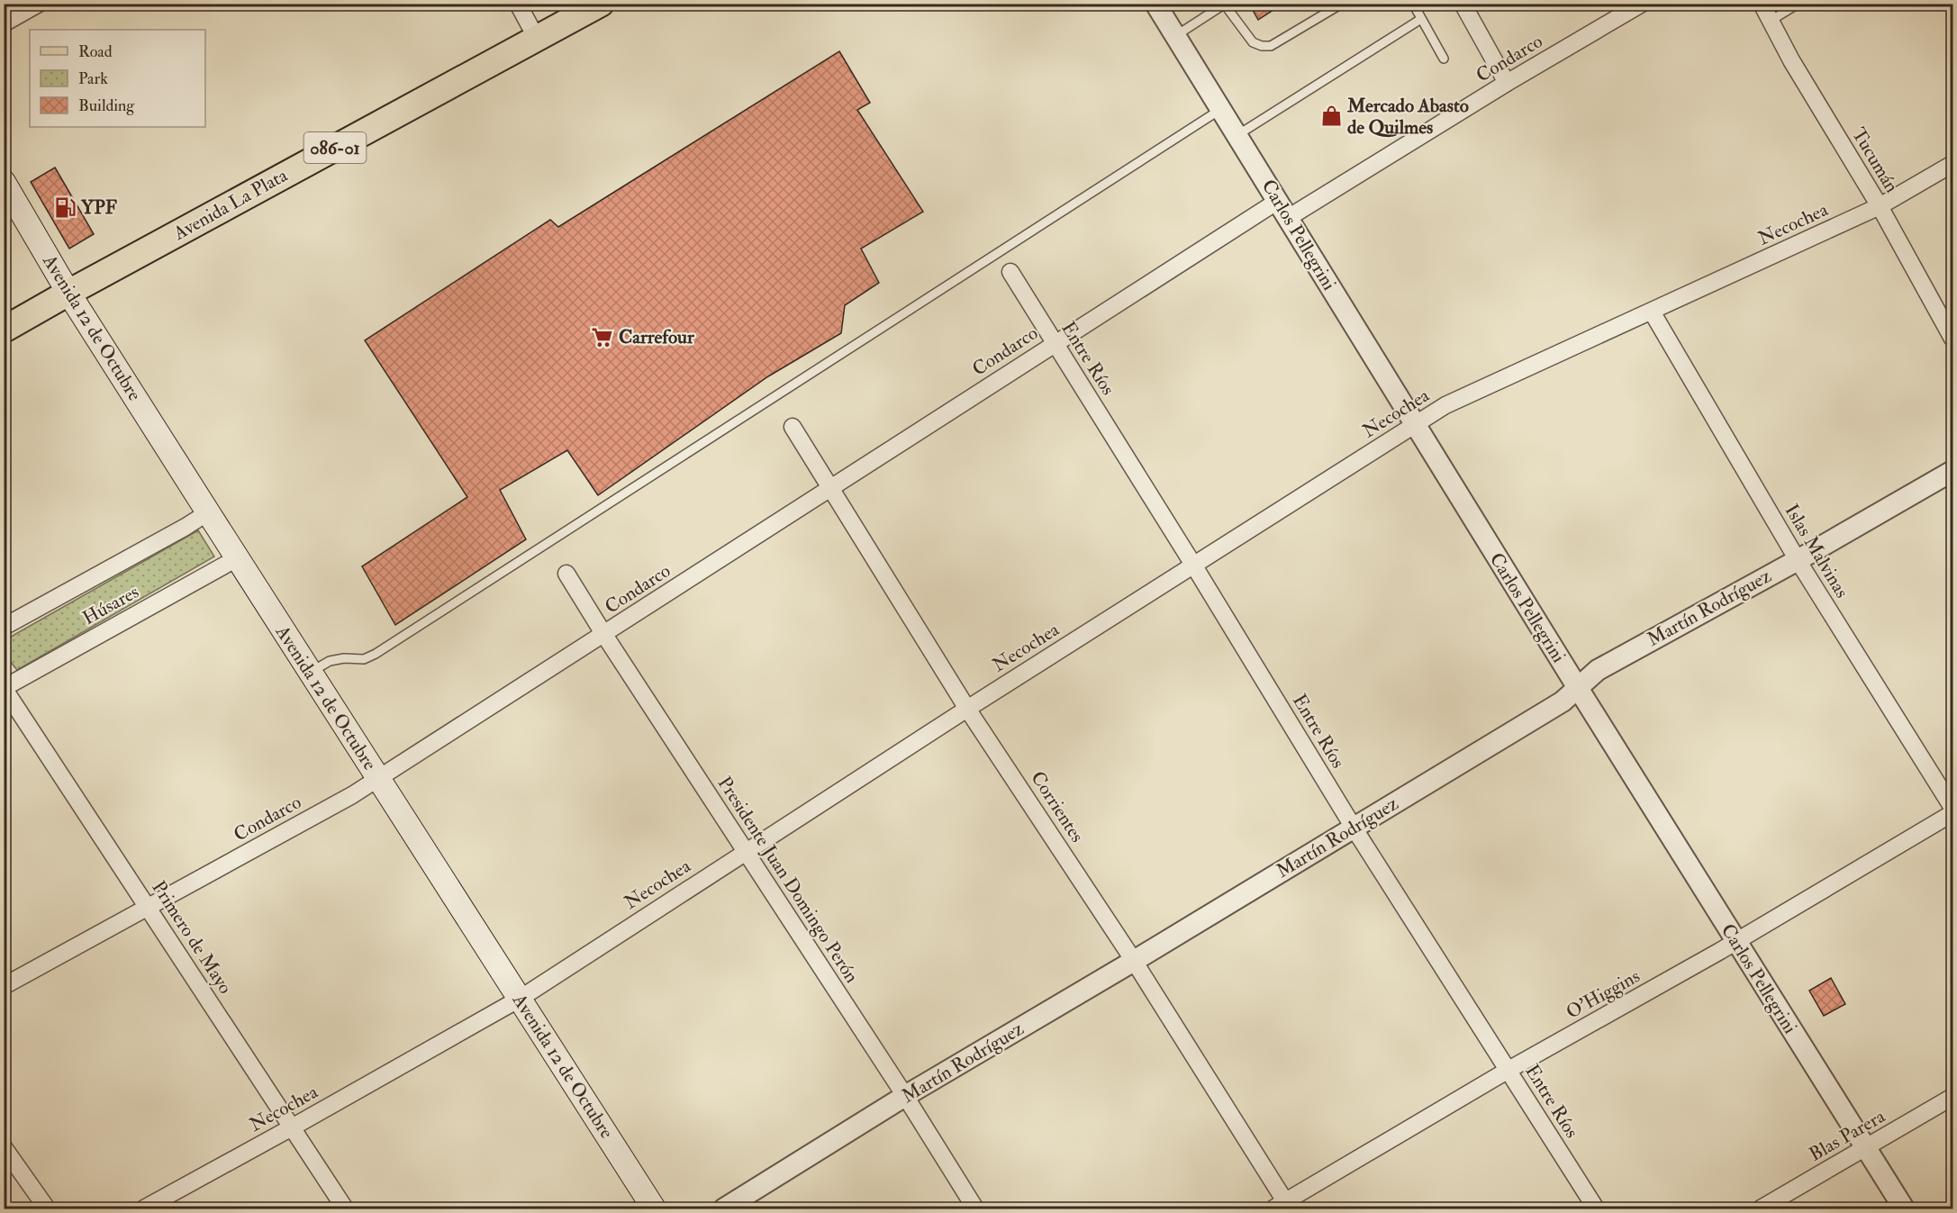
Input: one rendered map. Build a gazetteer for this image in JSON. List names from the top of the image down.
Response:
{
  "streets": {
    "main road": ["086-01", "Avenida La Plata", "Avenida 12 de Octubre"],
    "street": [
      "Condarco",
      "Tucumán",
      "Necochea",
      "Carlos Pellegrini",
      "Entre Ríos",
      "Islas Malvinas",
      "Húsares",
      "Martín Rodríguez",
      "Corrientes",
      "Presidente Juan Domingo Perón",
      "Primero de Mayo",
      "O'Higgins",
      "Blas Parera"
    ]
  },
  "crossings": [
    ["Condarco", "Carlos Pellegrini"],
    ["Condarco", "Avenida 12 de Octubre"],
    ["Condarco", "Entre Ríos"],
    ["Condarco", "Corrientes"],
    ["Condarco", "Presidente Juan Domingo Perón"],
    ["Condarco", "Primero de Mayo"],
    ["Tucumán", "Necochea"],
    ["Avenida La Plata", "Avenida 12 de Octubre"],
    ["Necochea", "Carlos Pellegrini"],
    ["Necochea", "Avenida 12 de Octubre"],
    ["Necochea", "Entre Ríos"],
    ["Necochea", "Islas Malvinas"],
    ["Necochea", "Corrientes"],
    ["Necochea", "Presidente Juan Domingo Perón"],
    ["Necochea", "Primero de Mayo"],
    ["Carlos Pellegrini", "Martín Rodríguez"],
    ["Carlos Pellegrini", "O'Higgins"],
    ["Carlos Pellegrini", "Blas Parera"],
    ["Avenida 12 de Octubre", "Húsares"],
    ["Entre Ríos", "Martín Rodríguez"],
    ["Entre Ríos", "O'Higgins"],
    ["Islas Malvinas", "Martín Rodríguez"],
    ["Húsares", "Primero de Mayo"],
    ["Martín Rodríguez", "Corrientes"],
    ["Martín Rodríguez", "Presidente Juan Domingo Perón"],
    ["Corrientes", "O'Higgins"]
  ],
  "places": {
    "shop": ["Mercado Abasto de Quilmes"],
    "fuel station": ["YPF"],
    "supermarket": ["Carrefour"]
  },
  "legend": ["Road", "Park", "Building"]
}
